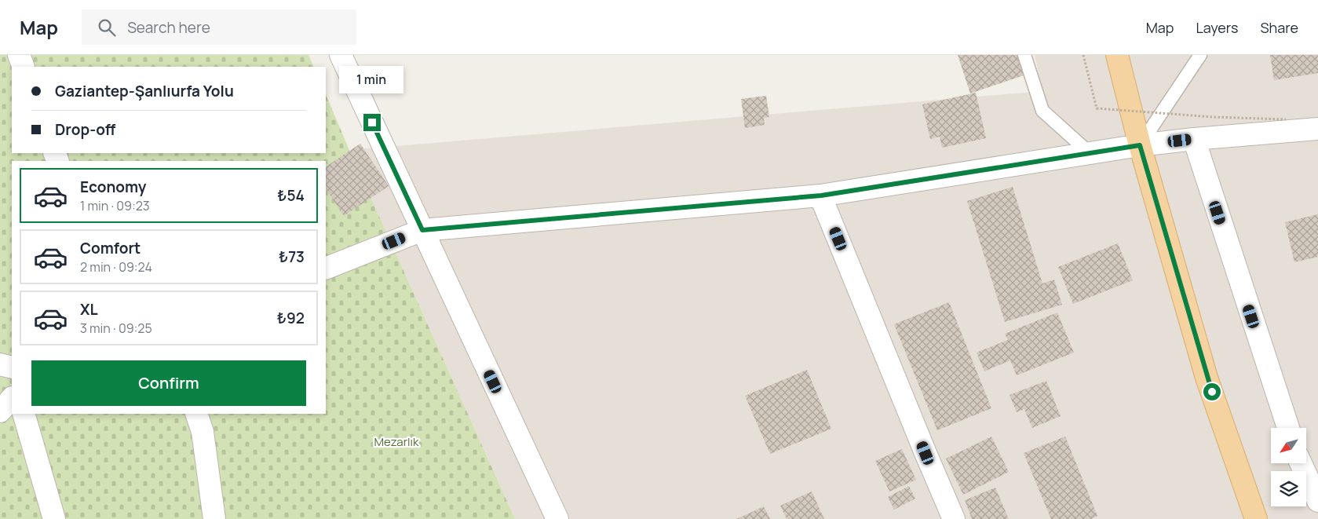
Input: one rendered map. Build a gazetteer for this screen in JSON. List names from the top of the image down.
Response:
{
  "parks": ["Mezarlık"],
  "north": "bottom left",
  "page": {
    "header": "Map",
    "search": "Search here",
    "nav": ["Map", "Layers", "Share"],
    "bubble": "1 min",
    "banner": ["Gaziantep-Şanlıurfa Yolu", "Drop-off"],
    "list": [
      {
        "name": "Economy",
        "note": "1 min · 09:23",
        "value": "₺54"
      },
      {
        "name": "Comfort",
        "note": "2 min · 09:24",
        "value": "₺73"
      },
      {
        "name": "XL",
        "note": "3 min · 09:25",
        "value": "₺92"
      }
    ],
    "buttons": "Confirm"
  }
}
